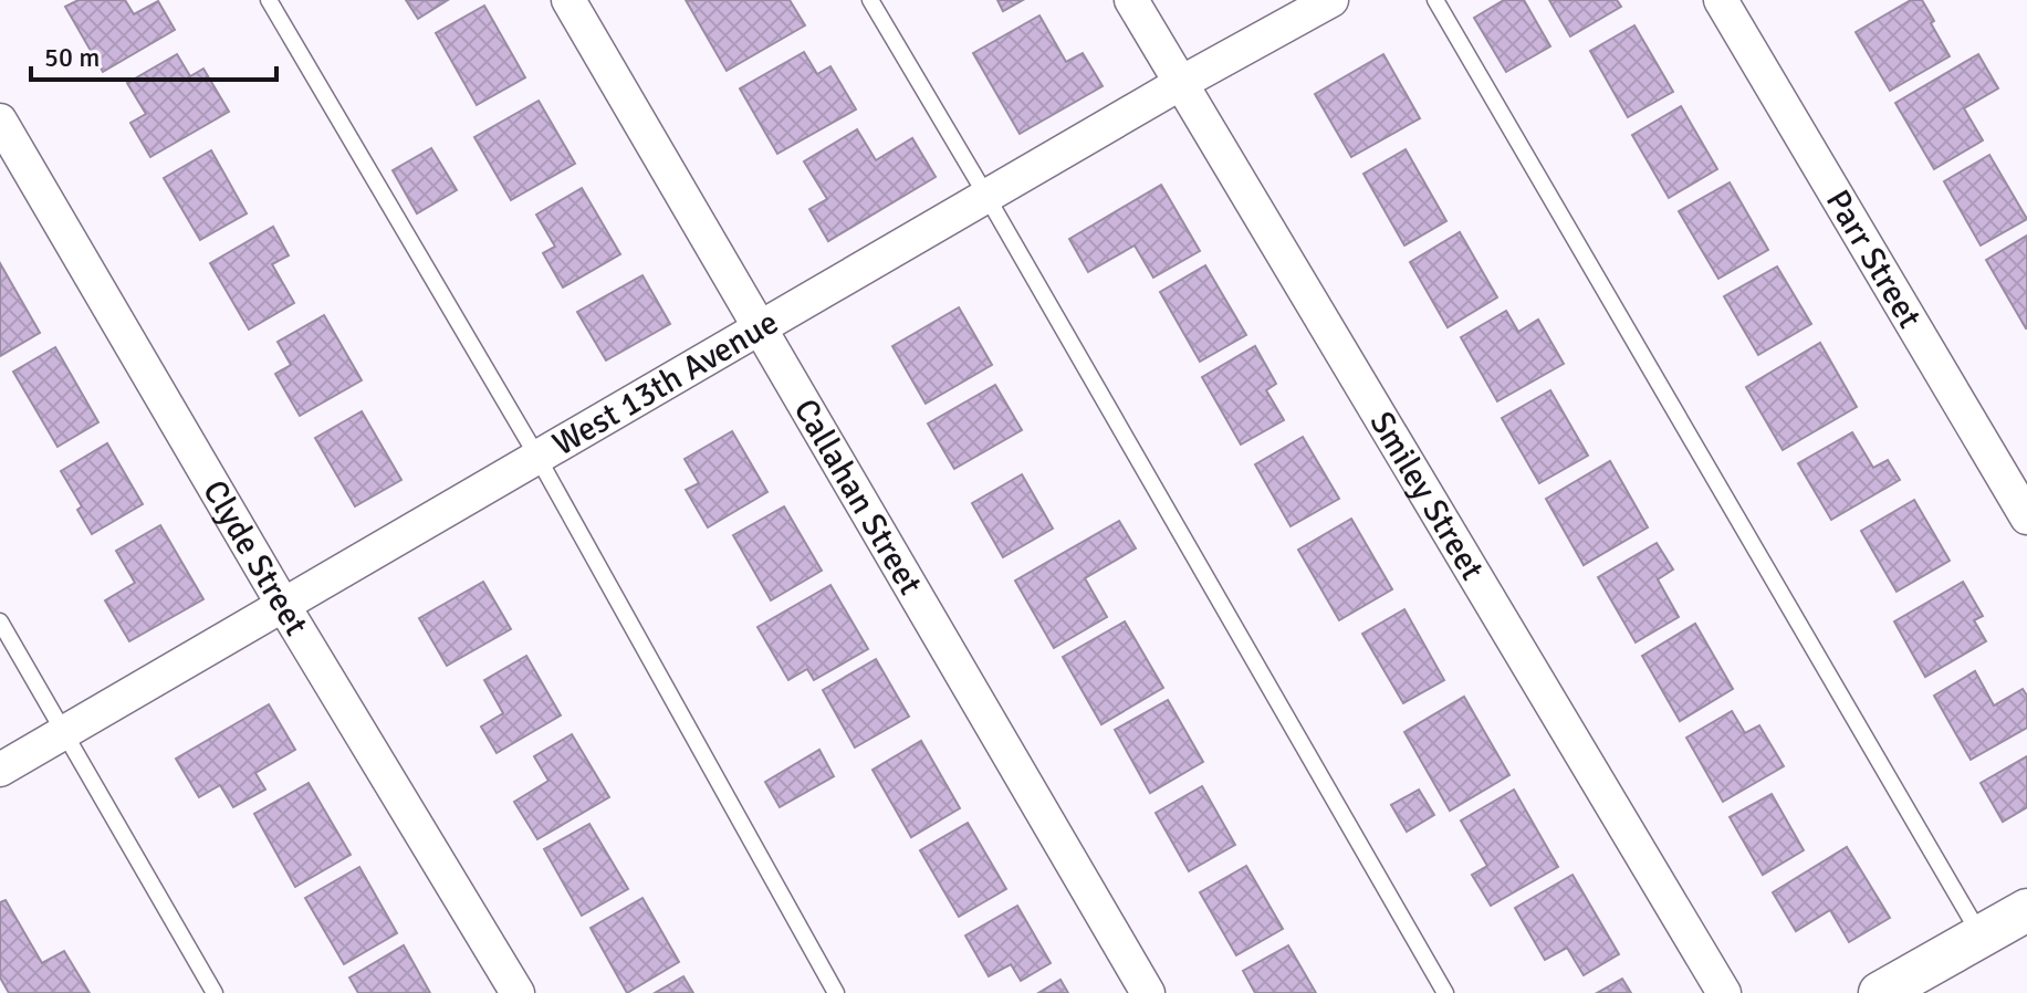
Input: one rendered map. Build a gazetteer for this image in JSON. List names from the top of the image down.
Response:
{
  "streets": {
    "street": [
      "Parr Street",
      "West 13th Avenue",
      "Callahan Street",
      "Smiley Street",
      "Clyde Street"
    ]
  },
  "crossings": [
    ["West 13th Avenue", "Callahan Street"],
    ["West 13th Avenue", "Smiley Street"],
    ["West 13th Avenue", "Clyde Street"]
  ],
  "scale_bar": "50 m"
}
